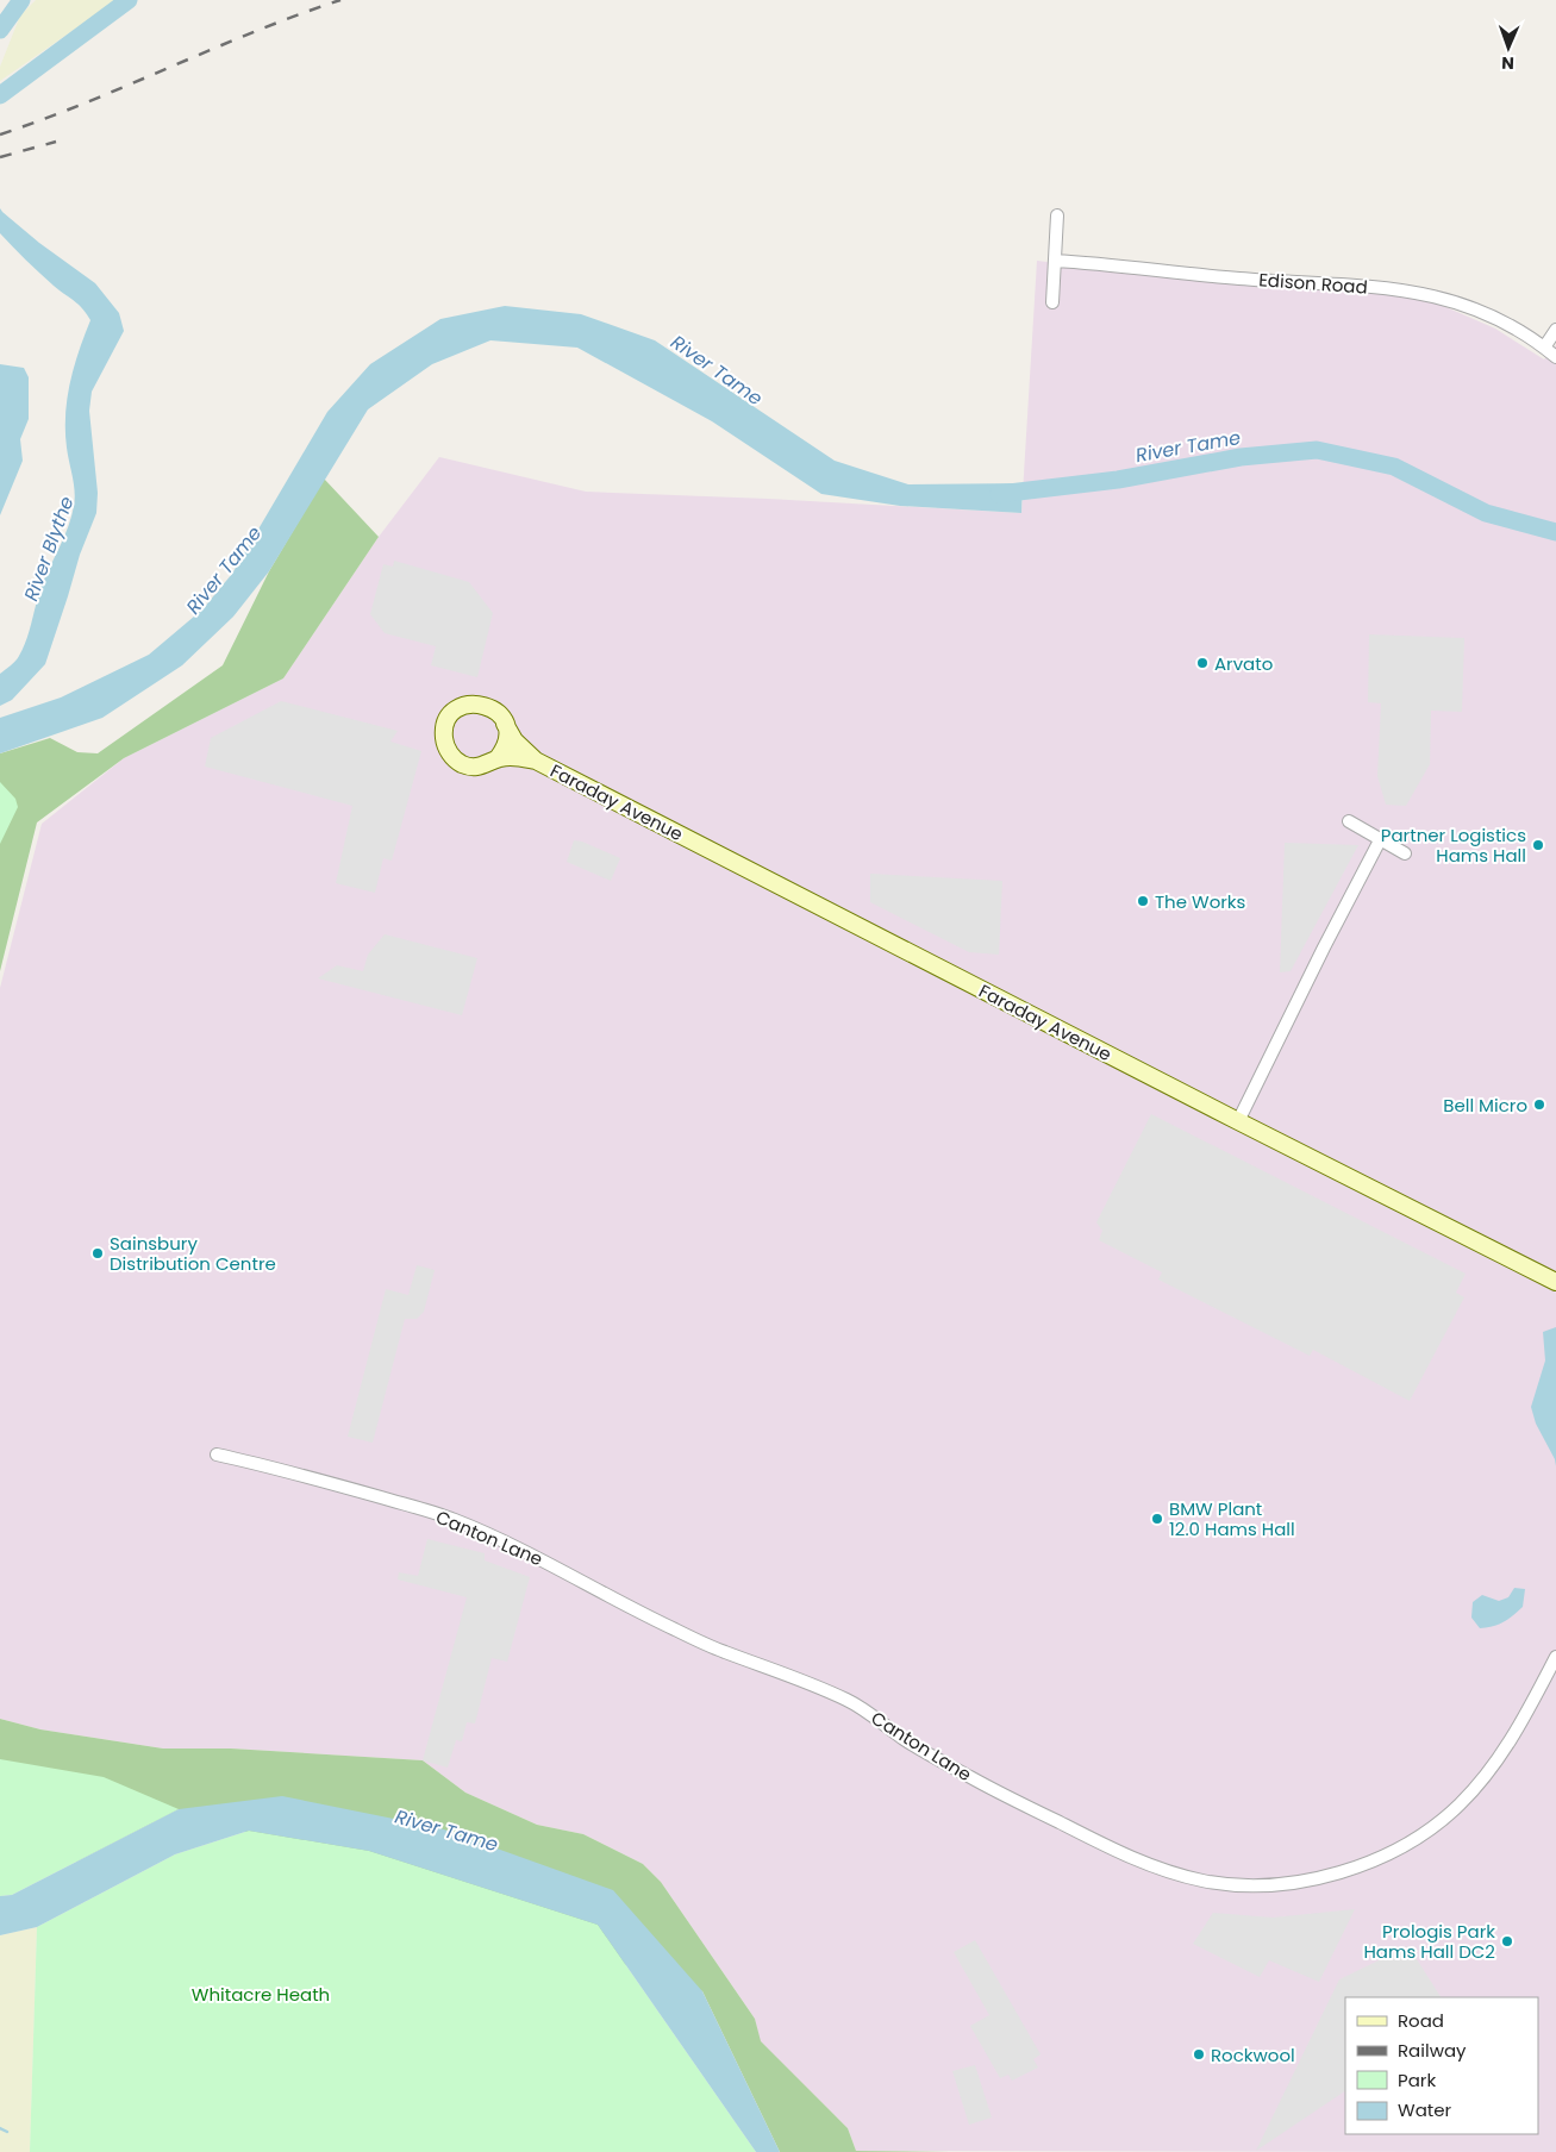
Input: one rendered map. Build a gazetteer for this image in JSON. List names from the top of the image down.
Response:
{
  "streets": {
    "street": ["Edison Road", "Faraday Avenue", "Canton Lane"]
  },
  "water": ["River Tame", "River Blythe"],
  "parks": ["Whitacre Heath"],
  "places": [
    "Arvato",
    "Partner Logistics Hams Hall",
    "The Works",
    "Bell Micro",
    "Sainsbury Distribution Centre",
    "BMW Plant 12.0 Hams Hall",
    "Prologis Park Hams Hall DC2",
    "Rockwool"
  ],
  "legend": [
    "Road",
    "Railway",
    "Park",
    "Water"
  ],
  "north": "bottom"
}
